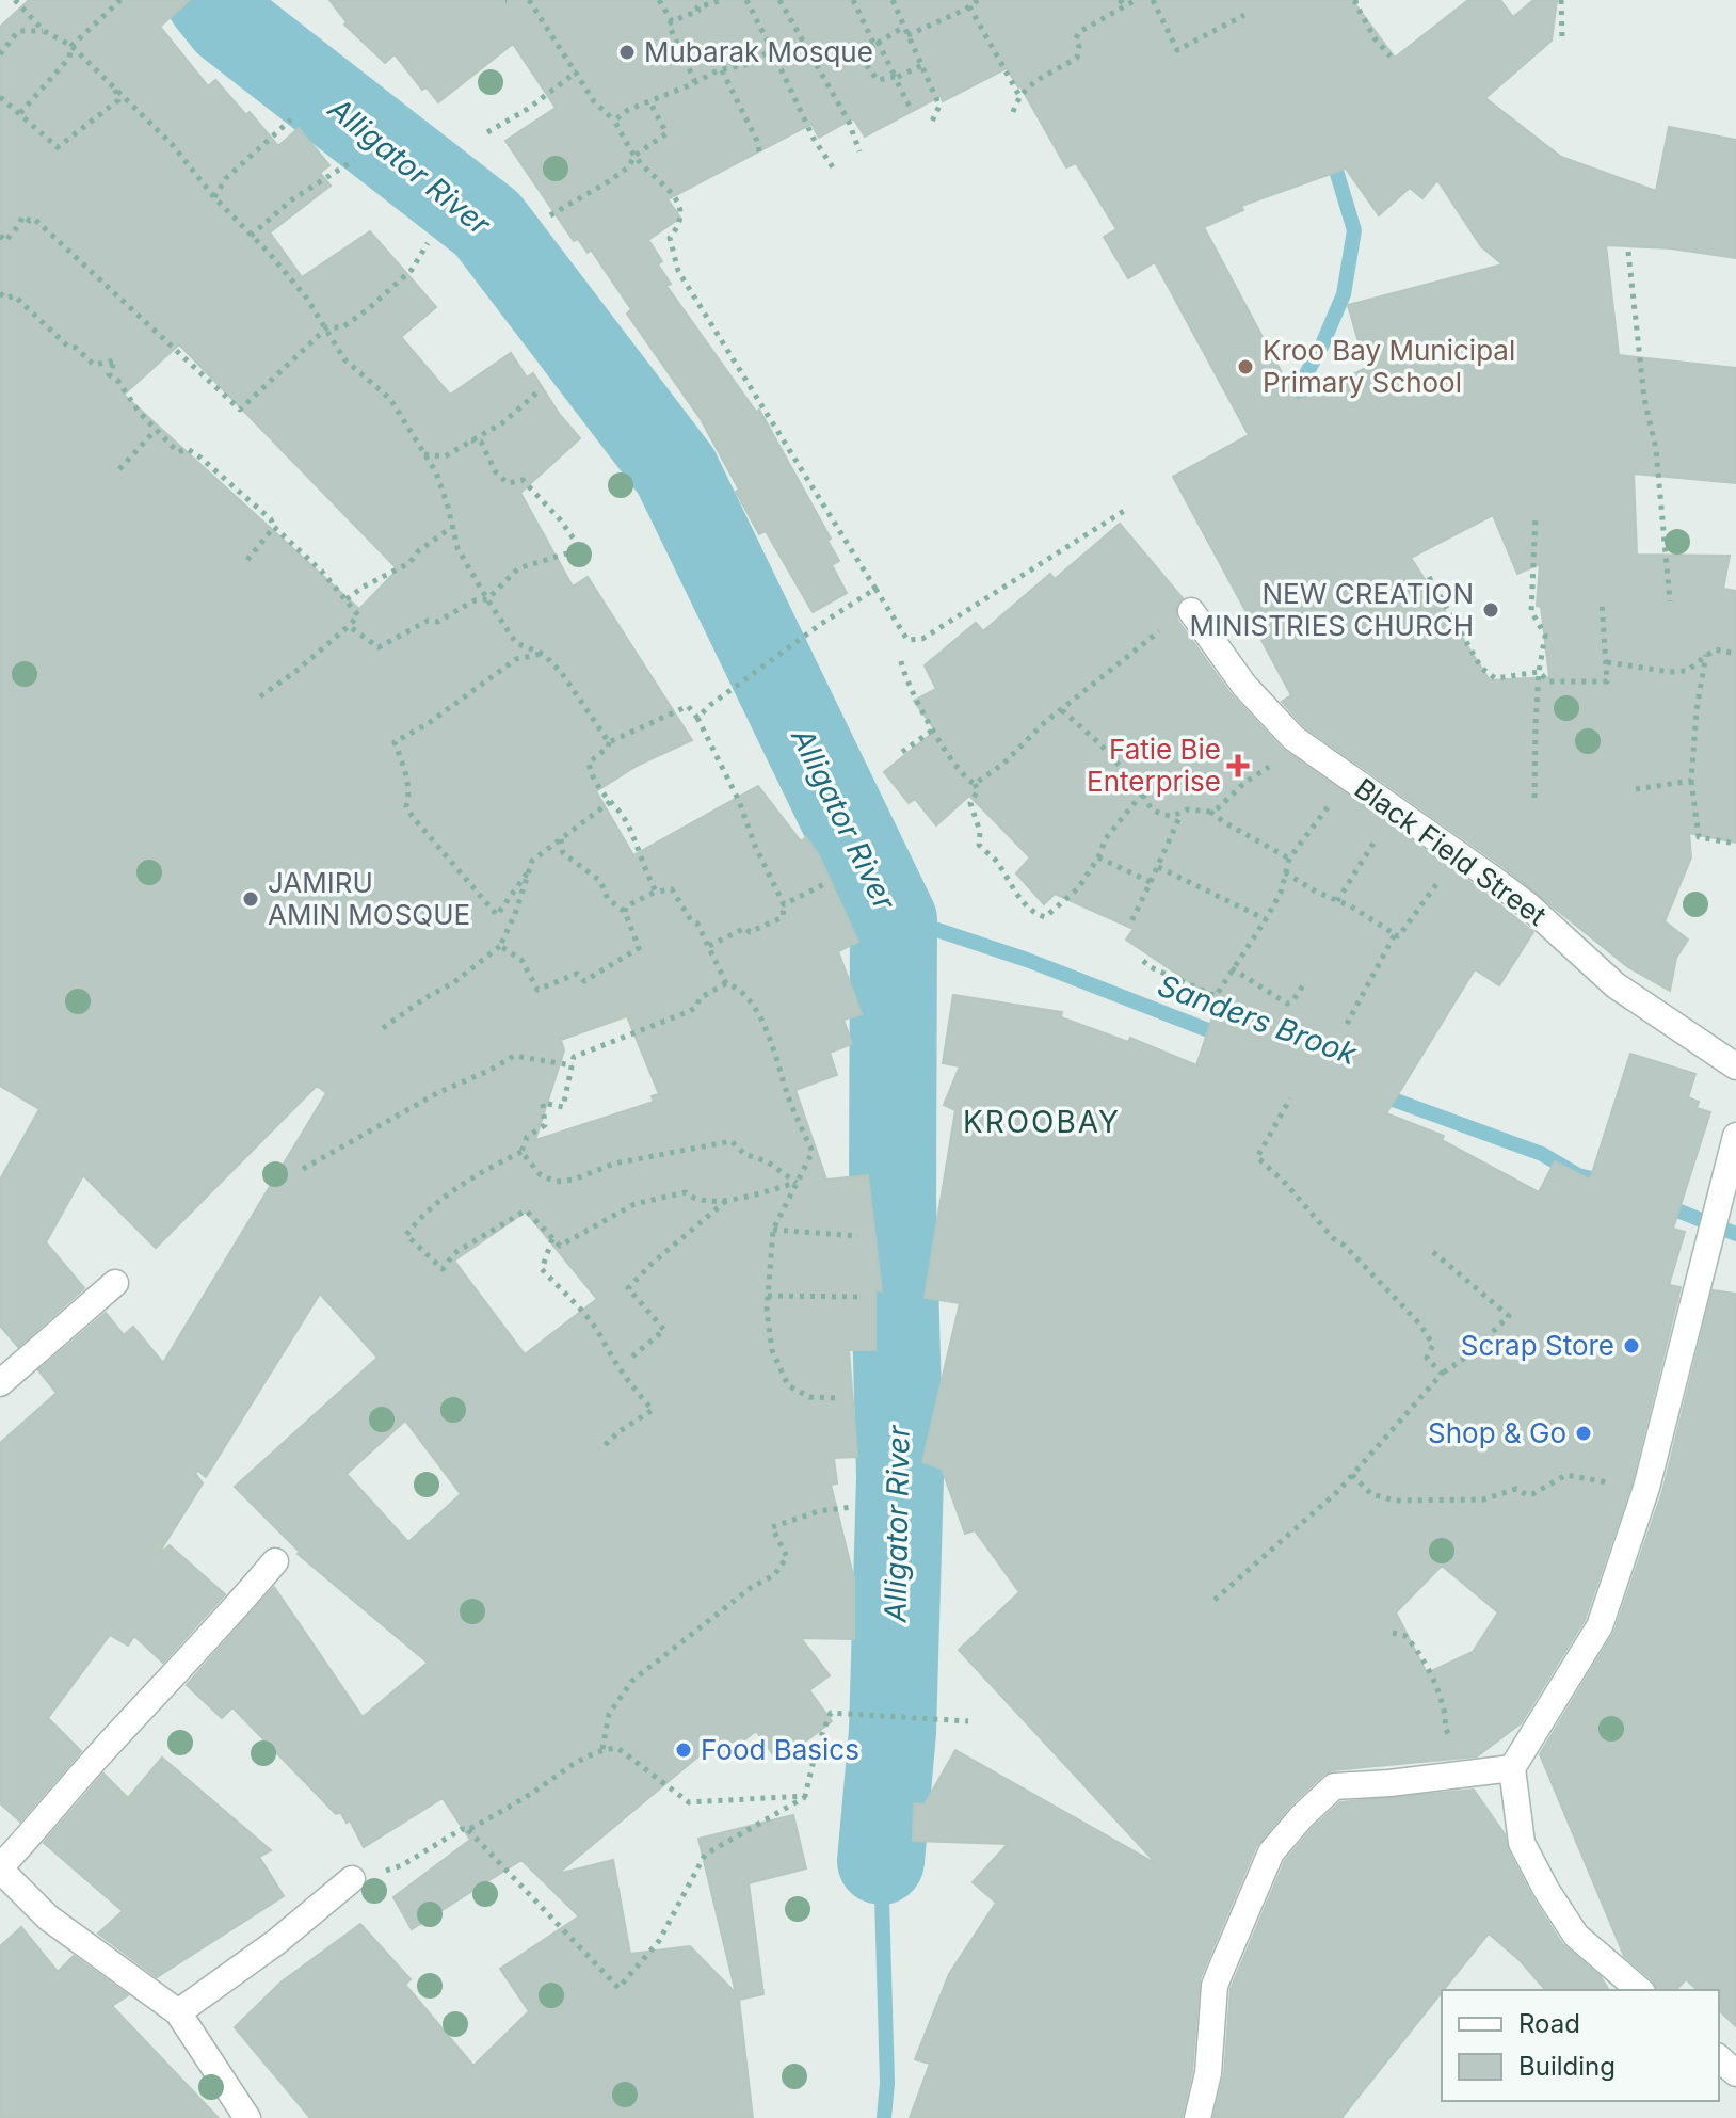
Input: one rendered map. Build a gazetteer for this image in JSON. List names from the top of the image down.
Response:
{
  "streets": {
    "street": ["Black Field Street"]
  },
  "districts": ["KROOBAY"],
  "water": ["Alligator River", "Sanders Brook"],
  "places": {
    "other": [
      "Mubarak Mosque",
      "Kroo Bay Municipal Primary School",
      "NEW CREATION MINISTRIES CHURCH",
      "JAMIRU AMIN MOSQUE",
      "Scrap Store",
      "Shop & Go",
      "Food Basics"
    ],
    "health": ["Fatie Bie Enterprise"]
  },
  "legend": ["Road", "Building"]
}
